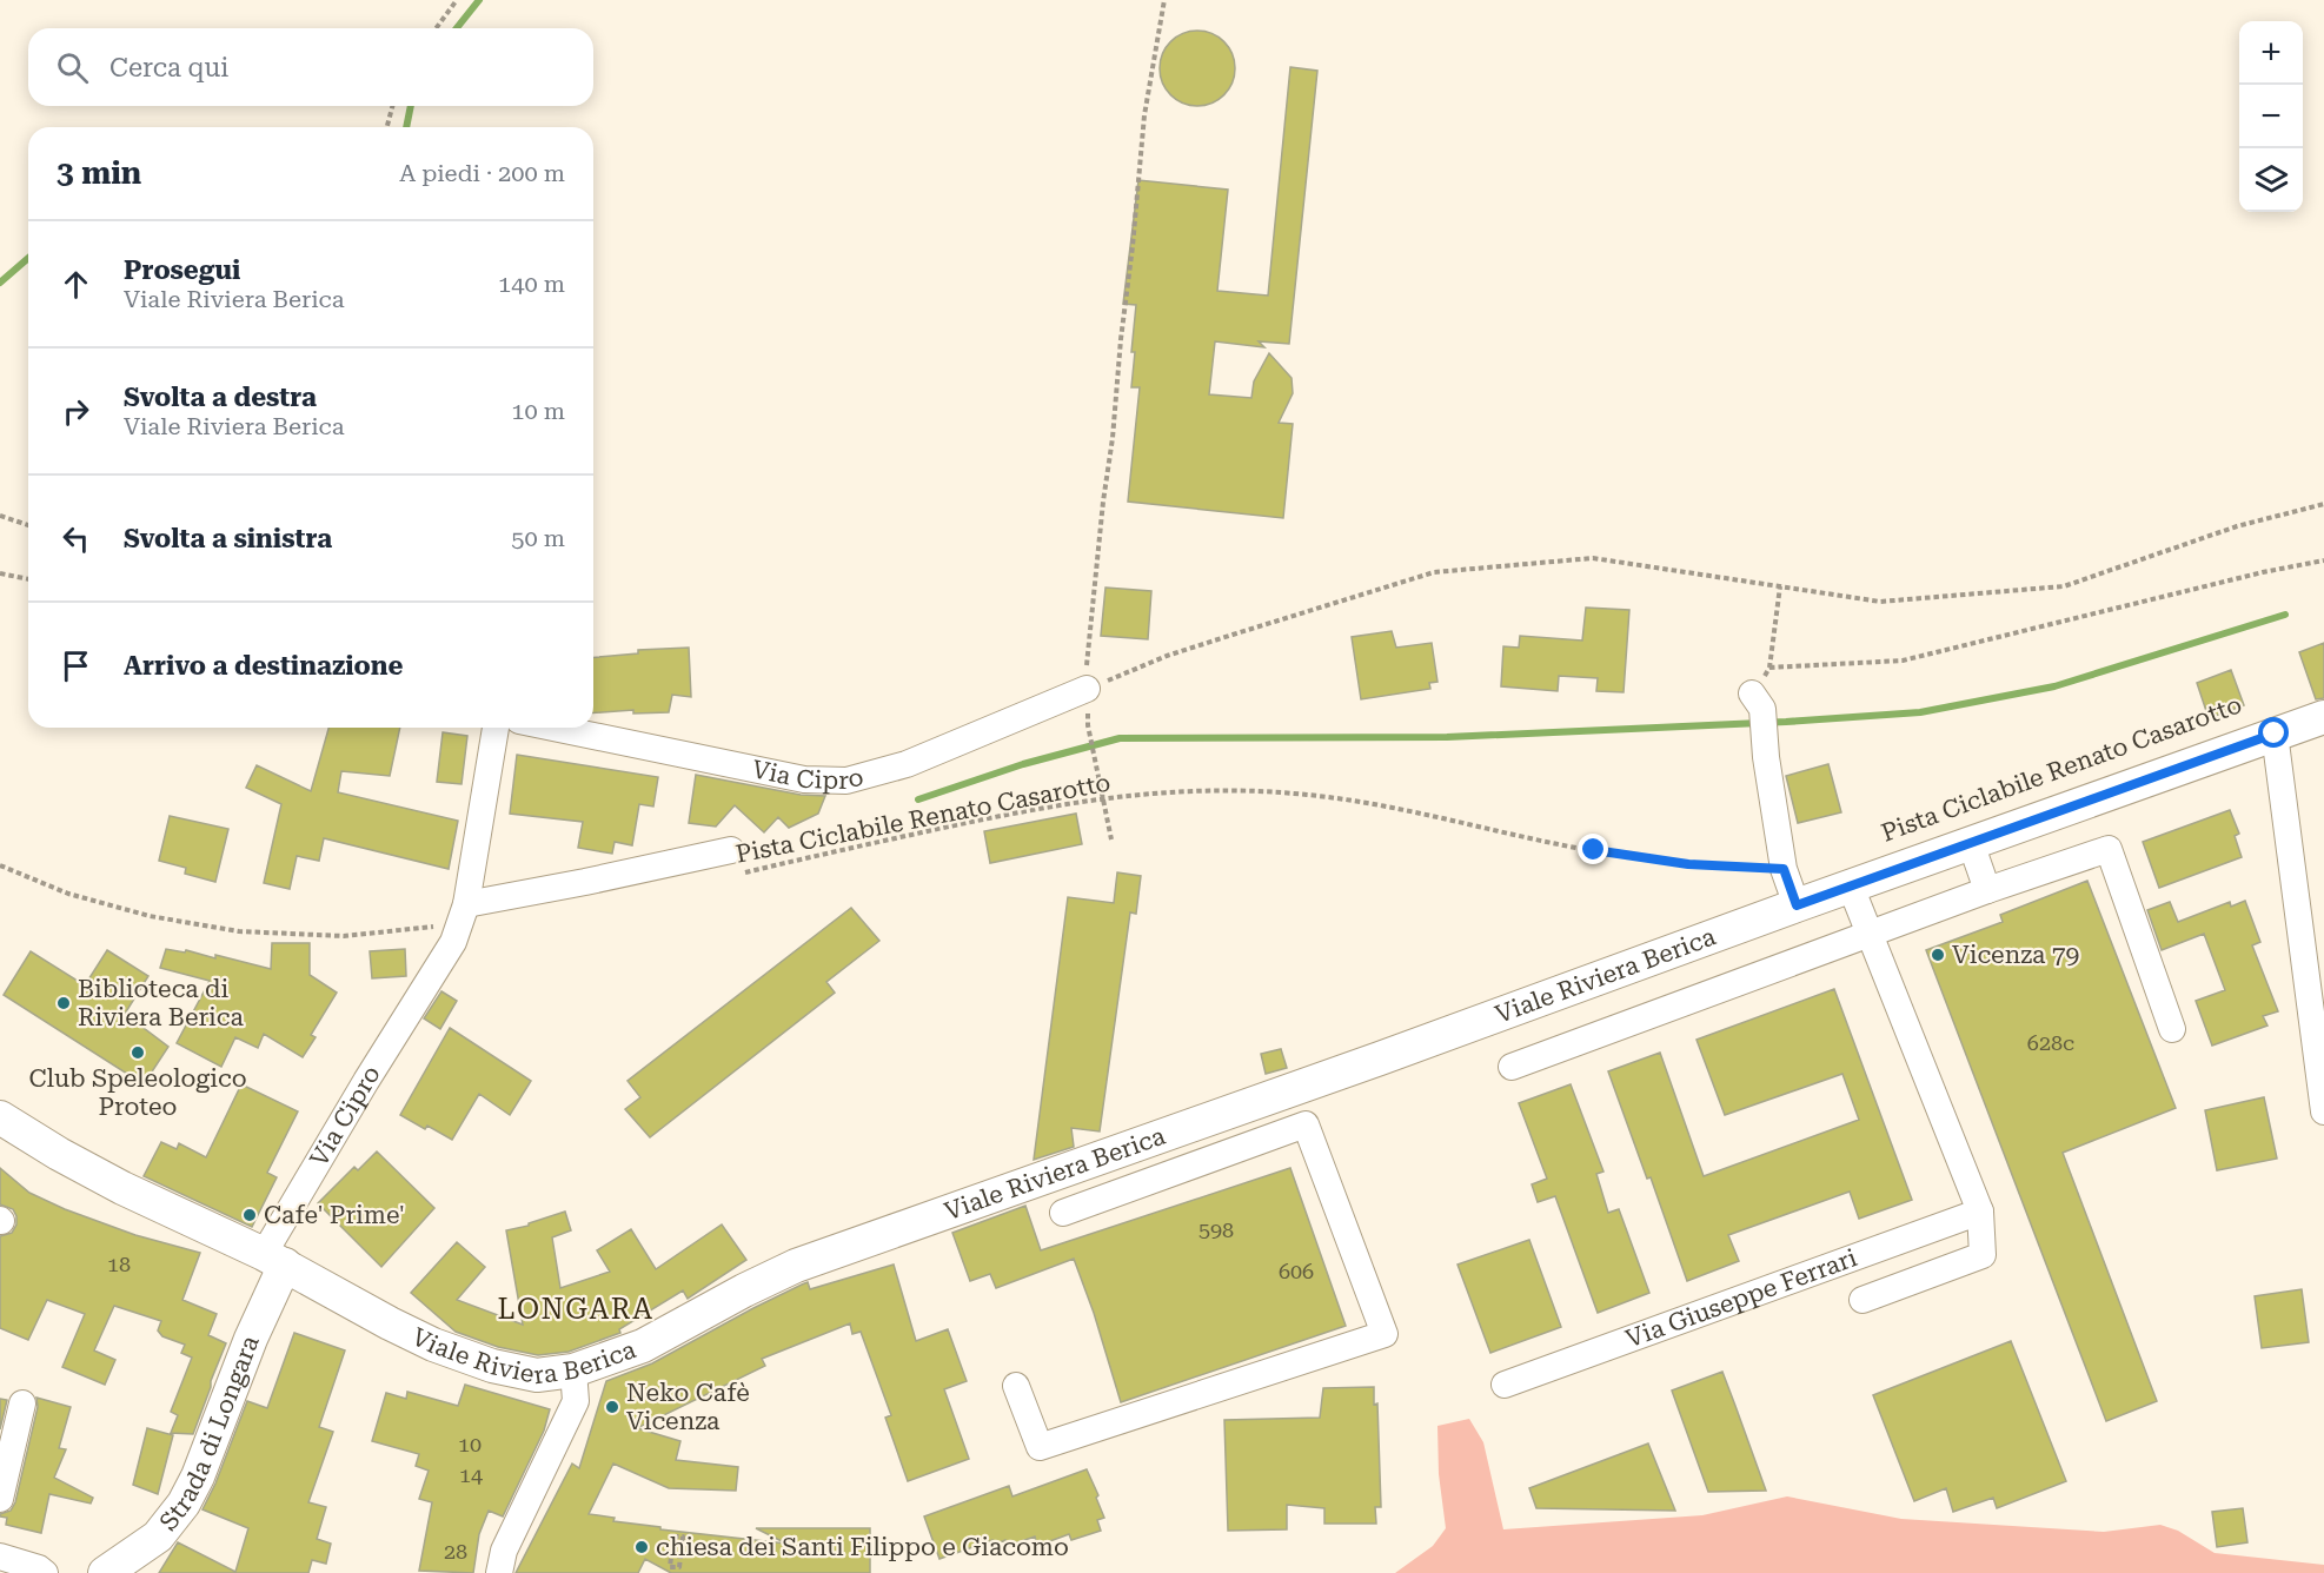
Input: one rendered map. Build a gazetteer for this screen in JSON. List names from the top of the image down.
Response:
{
  "streets": {
    "main road": ["Viale Riviera Berica", "Strada di Longara"],
    "street": ["Via Cipro", "Via Giuseppe Ferrari"],
    "path": ["Pista Ciclabile Renato Casarotto"]
  },
  "crossings": [
    ["Via Cipro", "Viale Riviera Berica"],
    ["Via Cipro", "Strada di Longara"],
    ["Viale Riviera Berica", "Via Giuseppe Ferrari"],
    ["Viale Riviera Berica", "Strada di Longara"]
  ],
  "districts": ["LONGARA"],
  "places": [
    "Vicenza 79",
    "Biblioteca di Riviera Berica",
    "Club Speleologico Proteo",
    "Cafe' Prime'",
    "Neko Cafè Vicenza",
    "chiesa dei Santi Filippo e Giacomo"
  ],
  "house_numbers": [
    "628c",
    "598",
    "18",
    "606",
    "10",
    "14",
    "28"
  ],
  "page": {
    "map_buttons": ["+", "−"],
    "search": "Cerca qui",
    "heading": ["3 min", "A piedi · 200 m"],
    "list": [
      ["Prosegui", "Viale Riviera Berica", "140 m"],
      ["Svolta a destra", "Viale Riviera Berica", "10 m"],
      ["Svolta a sinistra", "50 m"],
      "Arrivo a destinazione"
    ]
  }
}
